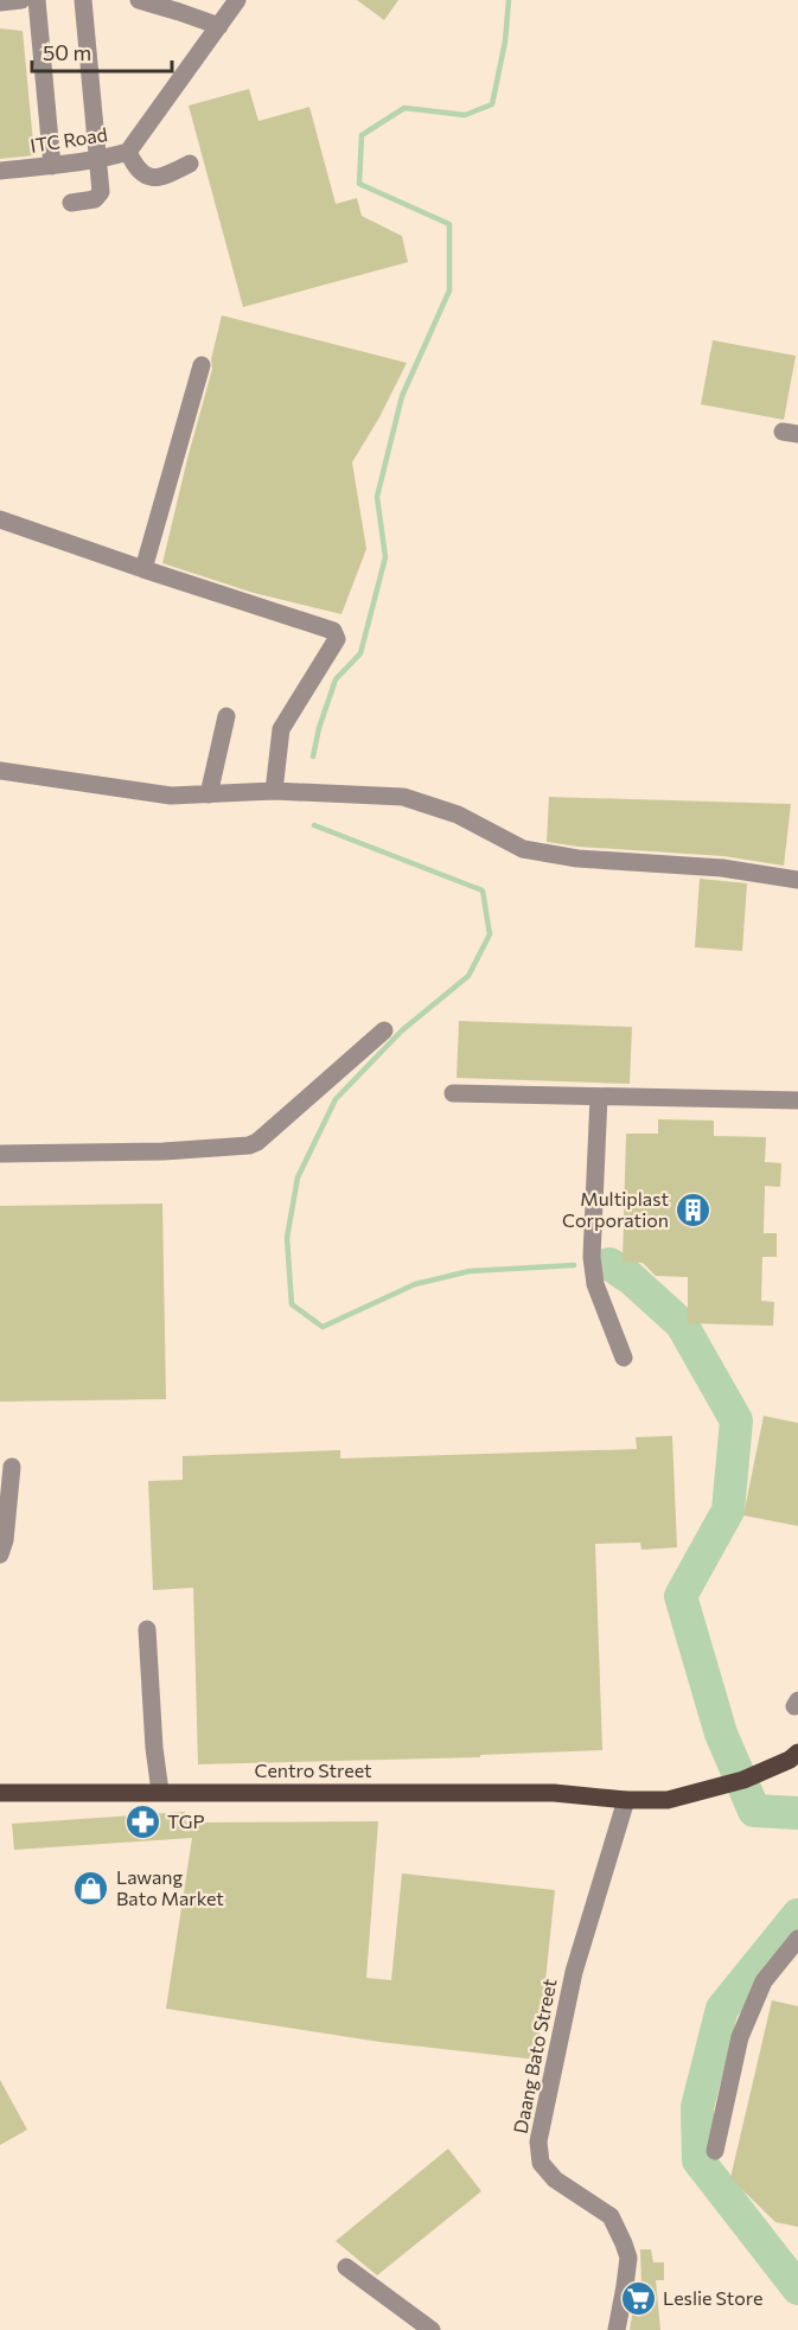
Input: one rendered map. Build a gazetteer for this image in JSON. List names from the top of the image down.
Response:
{
  "streets": {
    "main road": ["Centro Street"],
    "street": ["ITC Road", "Daang Bato Street"]
  },
  "crossings": [
    ["Centro Street", "Daang Bato Street"]
  ],
  "places": {
    "building": ["Multiplast Corporation"],
    "pharmacy": ["TGP"],
    "shop": ["Lawang Bato Market"],
    "supermarket": ["Leslie Store"]
  },
  "scale_bar": "50 m"
}
